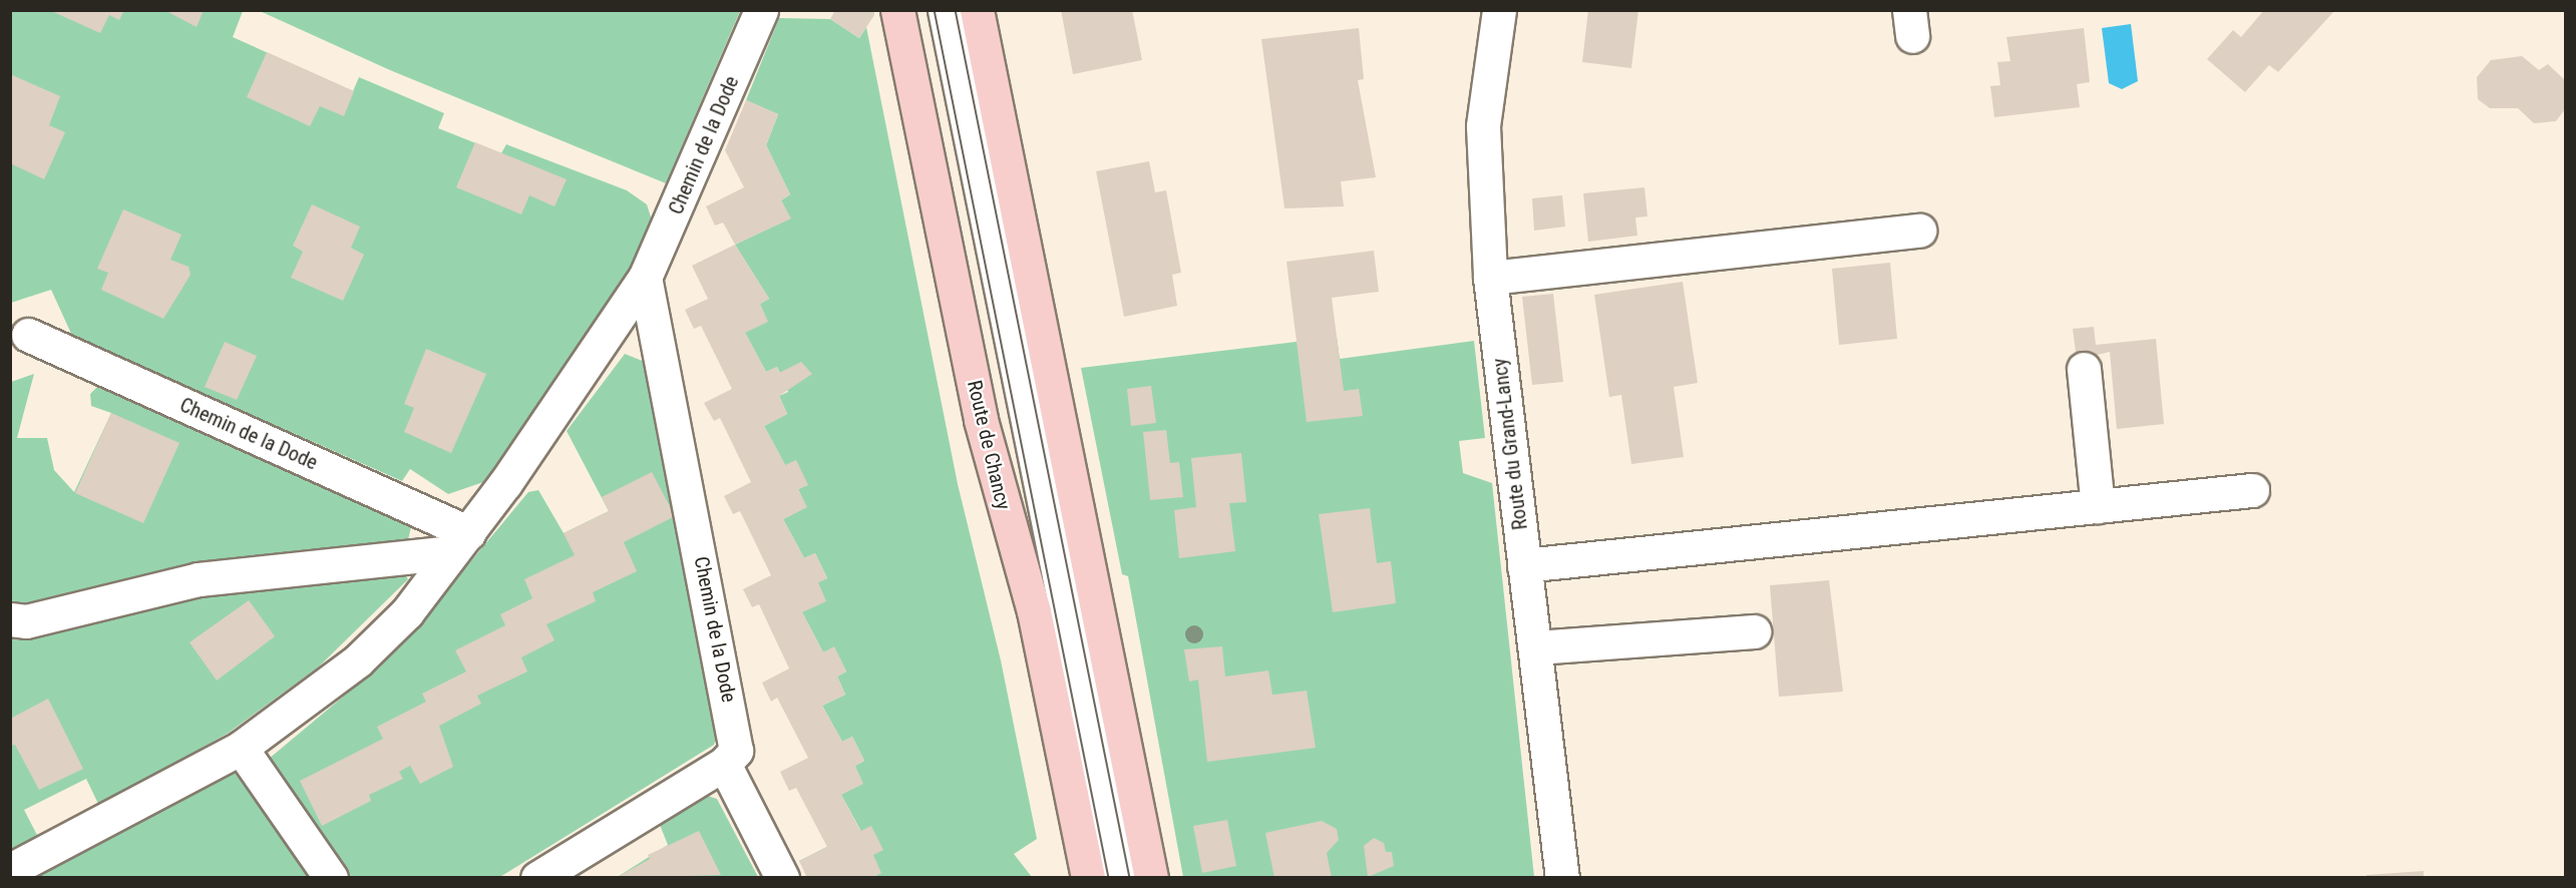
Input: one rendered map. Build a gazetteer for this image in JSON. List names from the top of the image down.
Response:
{
  "streets": {
    "main road": ["Route de Chancy"],
    "street": ["Chemin de la Dode", "Route du Grand-Lancy"]
  }
}
